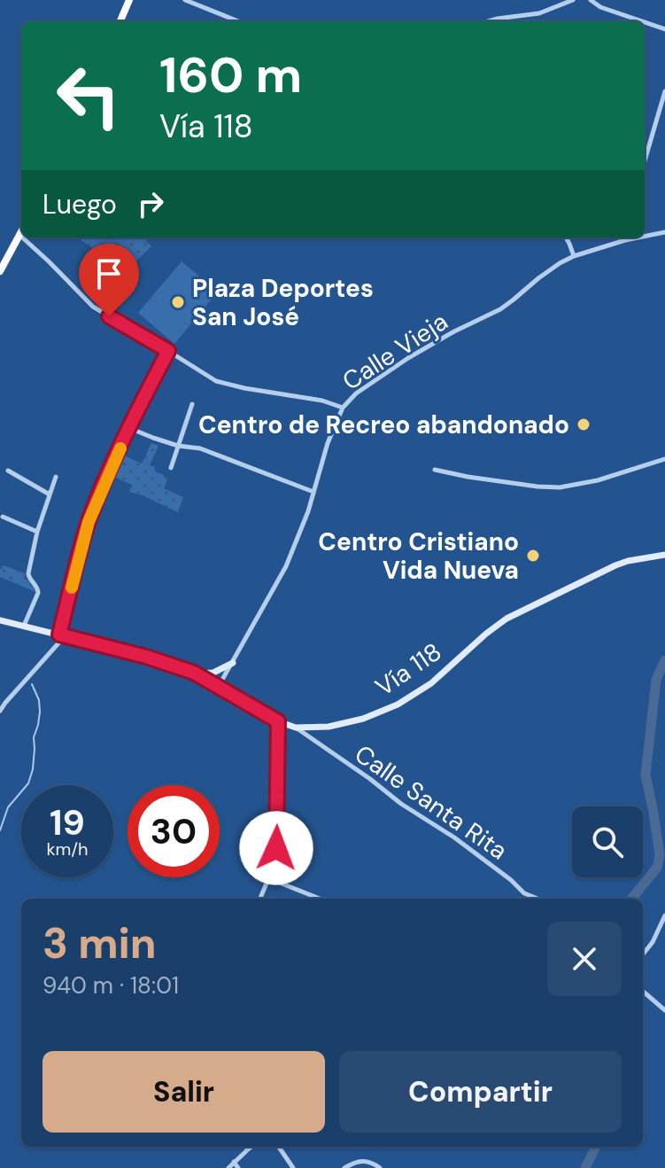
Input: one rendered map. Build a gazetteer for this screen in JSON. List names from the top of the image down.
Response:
{
  "streets": {
    "main road": ["Vía 118"],
    "street": ["Calle Vieja", "Calle Santa Rita"]
  },
  "crossings": [
    ["Calle Vieja", "Vía 118"],
    ["Vía 118", "Calle Santa Rita"]
  ],
  "places": ["Plaza Deportes San José", "Centro de Recreo abandonado", "Centro Cristiano Vida Nueva"],
  "page": {
    "turn": ["160 m", "Vía 118"],
    "then": "Luego",
    "speed": "19 km/h",
    "limit": "30",
    "heading": ["3 min", "940 m · 18:01"],
    "buttons": ["Salir", "Compartir"]
  }
}
